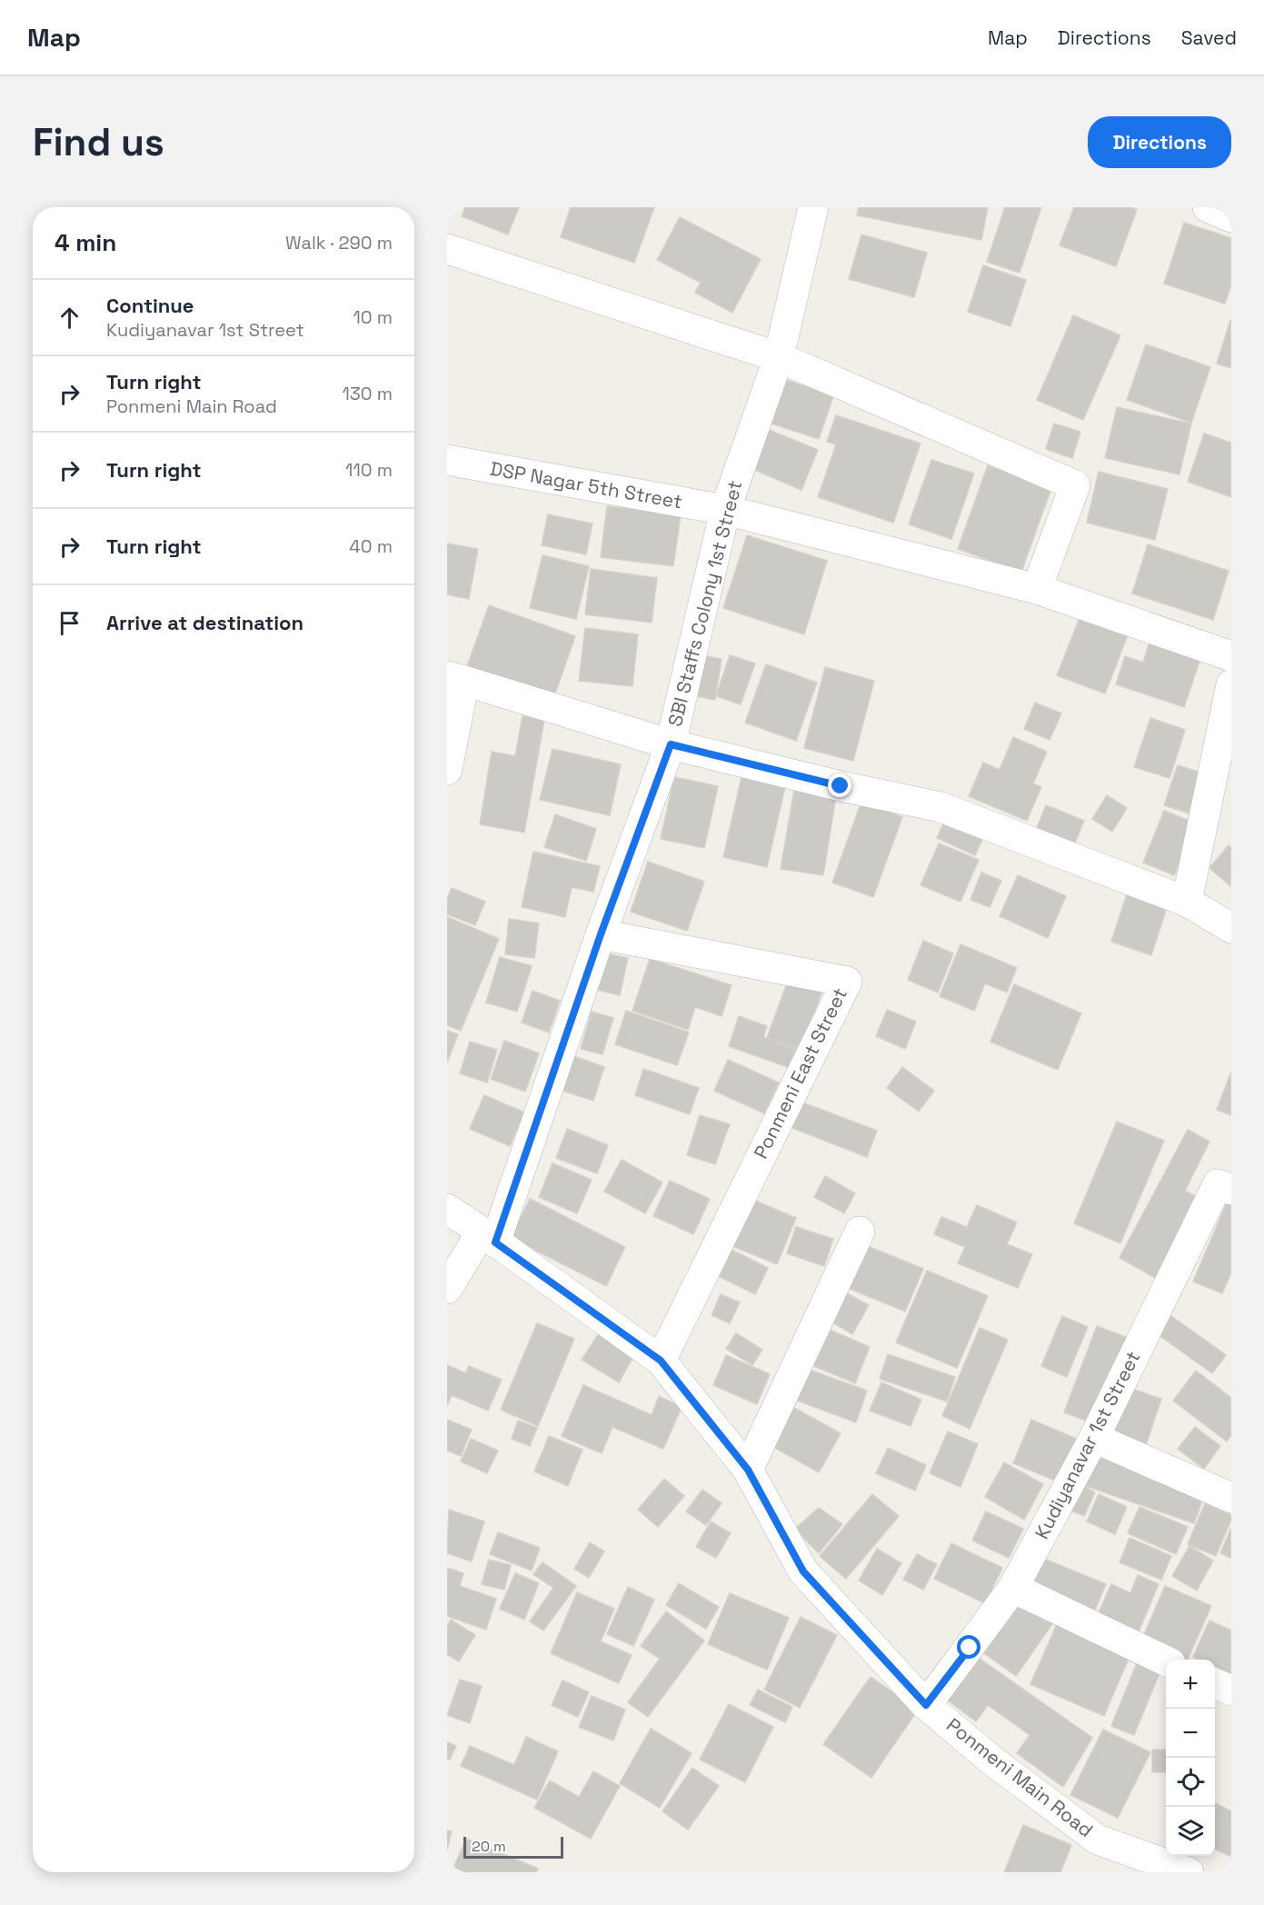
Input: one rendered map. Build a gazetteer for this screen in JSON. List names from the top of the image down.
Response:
{
  "streets": {
    "street": [
      "DSP Nagar 5th Street",
      "SBI Staffs Colony 1st Street",
      "Ponmeni East Street",
      "Kudiyanavar 1st Street",
      "Ponmeni Main Road"
    ]
  },
  "crossings": [
    ["DSP Nagar 5th Street", "SBI Staffs Colony 1st Street"],
    ["SBI Staffs Colony 1st Street", "Ponmeni East Street"],
    ["SBI Staffs Colony 1st Street", "Ponmeni Main Road"],
    ["Ponmeni East Street", "Ponmeni Main Road"],
    ["Kudiyanavar 1st Street", "Ponmeni Main Road"]
  ],
  "scale_bar": "20 m",
  "page": {
    "header": "Map",
    "nav": ["Map", "Directions", "Saved"],
    "buttons": "Directions",
    "title": "Find us",
    "heading": ["4 min", "Walk · 290 m"],
    "list": [
      ["Continue", "Kudiyanavar 1st Street", "10 m"],
      ["Turn right", "Ponmeni Main Road", "130 m"],
      ["Turn right", "110 m"],
      ["Turn right", "40 m"],
      "Arrive at destination"
    ],
    "map_buttons": ["+", "−"],
    "scale": "20 m"
  }
}
